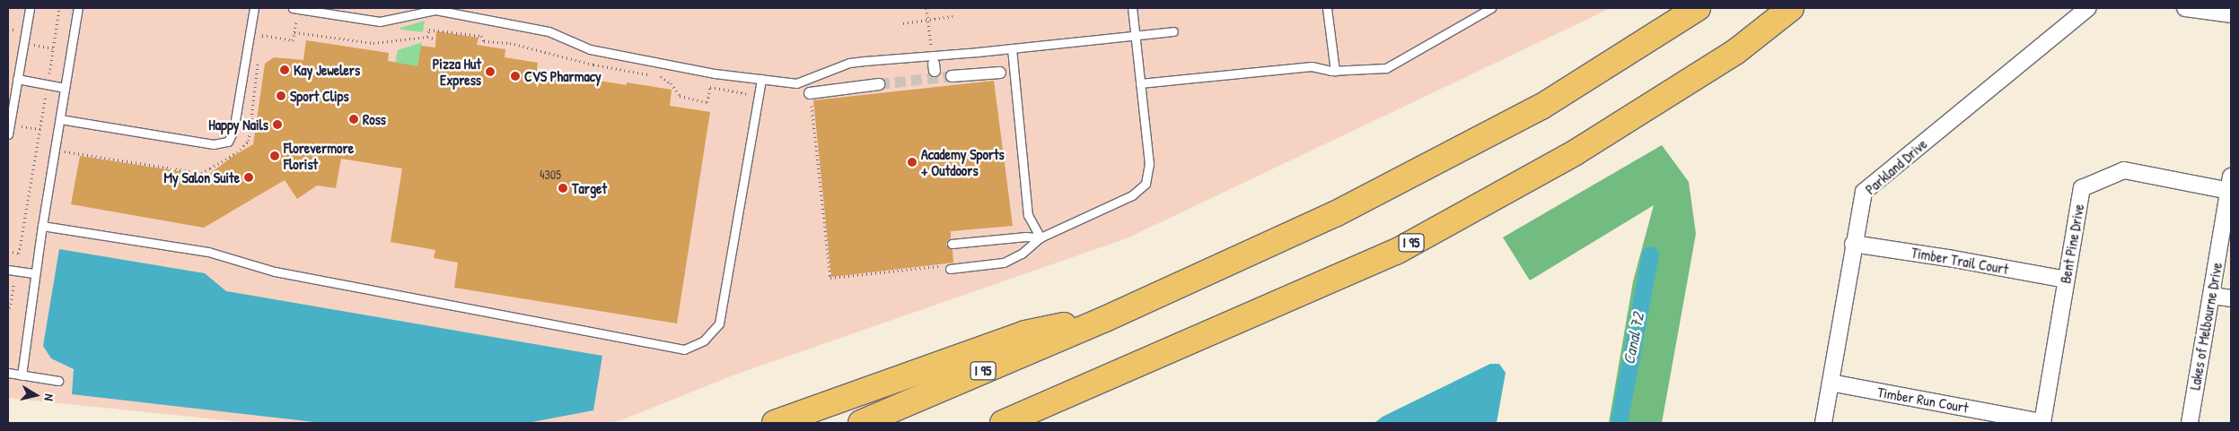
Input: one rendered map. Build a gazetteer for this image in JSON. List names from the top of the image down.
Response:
{
  "streets": {
    "highway": ["I 95"],
    "street": [
      "Parkland Drive",
      "Bent Pine Drive",
      "Timber Trail Court",
      "Lakes of Melbourne Drive",
      "Timber Run Court"
    ]
  },
  "crossings": [
    ["Parkland Drive", "Timber Trail Court"],
    ["Parkland Drive", "Timber Run Court"],
    ["Bent Pine Drive", "Timber Trail Court"],
    ["Bent Pine Drive", "Lakes of Melbourne Drive"],
    ["Bent Pine Drive", "Timber Run Court"]
  ],
  "water": ["Canal 72"],
  "places": [
    "Kay Jewelers",
    "Pizza Hut Express",
    "CVS Pharmacy",
    "Sport Clips",
    "Ross",
    "Happy Nails",
    "Florevermore Florist",
    "Academy Sports + Outdoors",
    "My Salon Suite",
    "Target"
  ],
  "house_numbers": ["4305"],
  "north": "right"
}
